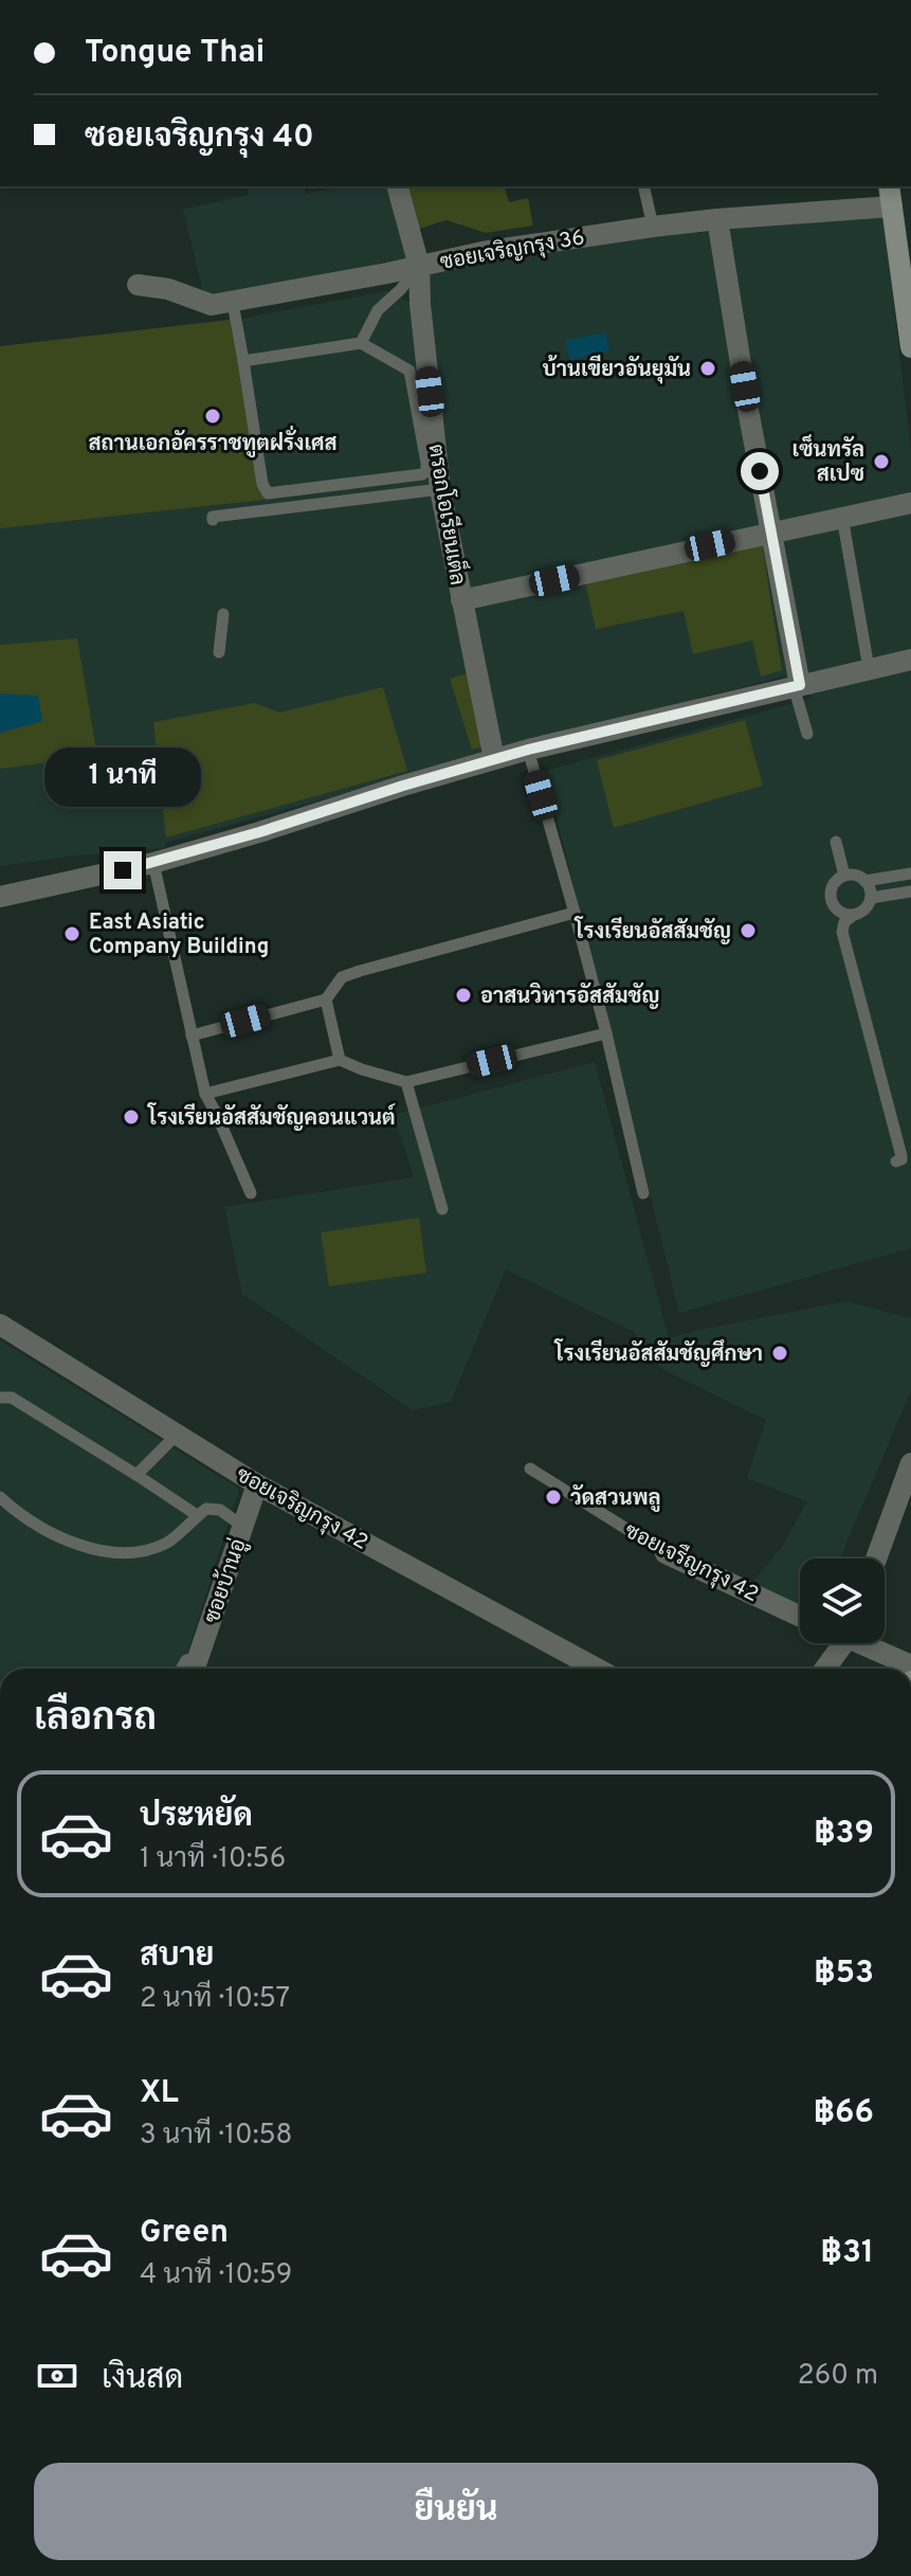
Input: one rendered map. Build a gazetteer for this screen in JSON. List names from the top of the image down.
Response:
{
  "streets": {
    "street": [
      "ซอยเจริญกรุง 36",
      "ตรอกโอเรียนเต็ล",
      "ซอยเจริญกรุง 42",
      "ซอยเจรืญกรุง 42",
      "ซอยบ้านอู่"
    ]
  },
  "crossings": [
    ["ซอยเจริญกรุง 36", "ตรอกโอเรียนเต็ล"],
    ["ซอยเจริญกรุง 42", "ซอยบ้านอู่"]
  ],
  "places": [
    "บ้านเขียวอันยุมัน",
    "สถานเอกอัครราชทูตฝรั่งเศส",
    "เซ็นทรัล สเปซ",
    "โรงเรียนอัสสัมชัญ",
    "East Asiatic Company Building",
    "อาสนวิหารอัสสัมชัญ",
    "โรงเรียนอัสสัมชัญคอนแวนต์",
    "โรงเรียนอัสสัมชัญศึกษา",
    "วัดสวนพลู"
  ],
  "page": {
    "banner": ["Tongue Thai", "ซอยเจริญกรุง 40"],
    "bubble": "1 นาที",
    "heading": "เลือกรถ",
    "list": [
      {
        "name": "ประหยัด",
        "note": "1 นาที · 10:56",
        "value": "฿39"
      },
      {
        "name": "สบาย",
        "note": "2 นาที · 10:57",
        "value": "฿53"
      },
      {
        "name": "XL",
        "note": "3 นาที · 10:58",
        "value": "฿66"
      },
      {
        "name": "Green",
        "note": "4 นาที · 10:59",
        "value": "฿31"
      }
    ],
    "pay": ["เงินสด", "260 m"],
    "buttons": "ยืนยัน"
  }
}
